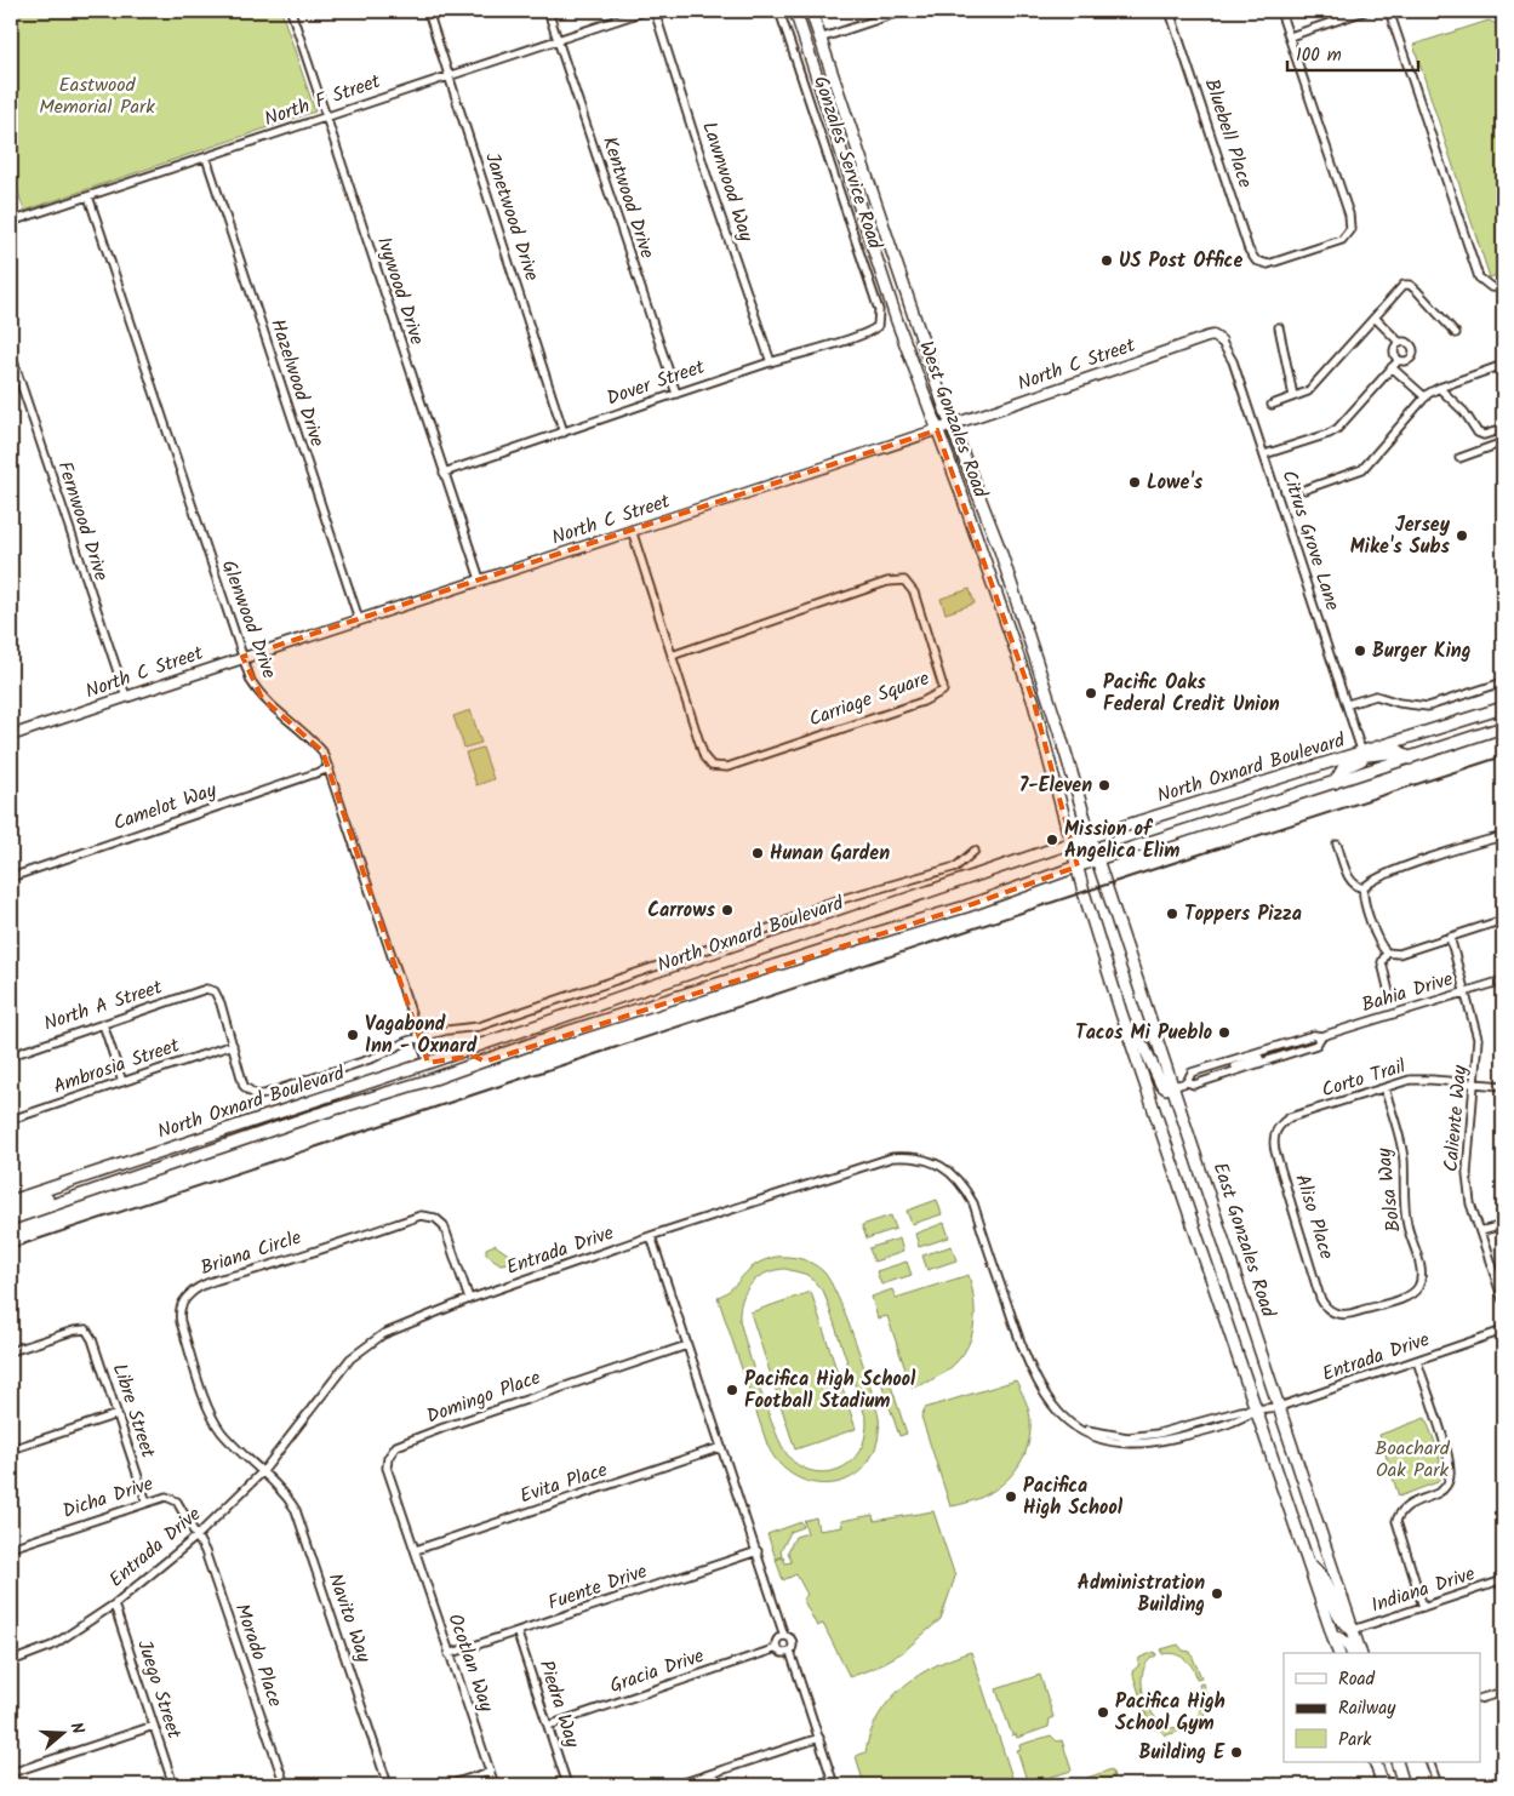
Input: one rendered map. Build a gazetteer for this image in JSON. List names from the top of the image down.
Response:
{
  "streets": {
    "main road": ["West Gonzales Road", "North Oxnard Boulevard", "East Gonzales Road"],
    "street": [
      "North F Street",
      "Bluebell Place",
      "Gonzales Service Road",
      "Lawnwood Way",
      "Kentwood Drive",
      "Janetwood Drive",
      "Ivywood Drive",
      "North C Street",
      "Hazelwood Drive",
      "Dover Street",
      "Fernwood Drive",
      "Citrus Grove Lane",
      "Glenwood Drive",
      "Carriage Square",
      "Camelot Way",
      "Bahia Drive",
      "North A Street",
      "Ambrosia Street",
      "Corto Trail",
      "Caliente Way",
      "Bolsa Way",
      "Aliso Place",
      "Entrada Drive",
      "Briana Circle",
      "Domingo Place",
      "Libre Street",
      "Evita Place",
      "Dicha Drive",
      "Fuente Drive",
      "Indiana Drive",
      "Navito Way",
      "Morado Place",
      "Ocotlan Way",
      "Gracia Drive",
      "Juego Street",
      "Piedra Way"
    ]
  },
  "crossings": [
    ["North F Street", "Kentwood Drive"],
    ["North F Street", "Janetwood Drive"],
    ["North F Street", "Ivywood Drive"],
    ["North F Street", "Hazelwood Drive"],
    ["North F Street", "Glenwood Drive"],
    ["Gonzales Service Road", "Dover Street"],
    ["Lawnwood Way", "Dover Street"],
    ["Kentwood Drive", "Dover Street"],
    ["Janetwood Drive", "Dover Street"],
    ["Ivywood Drive", "North C Street"],
    ["Ivywood Drive", "Dover Street"],
    ["North C Street", "Hazelwood Drive"],
    ["North C Street", "West Gonzales Road"],
    ["North C Street", "Fernwood Drive"],
    ["North C Street", "Citrus Grove Lane"],
    ["North C Street", "Glenwood Drive"],
    ["North C Street", "Carriage Square"],
    ["West Gonzales Road", "North Oxnard Boulevard"],
    ["West Gonzales Road", "East Gonzales Road"],
    ["Citrus Grove Lane", "North Oxnard Boulevard"],
    ["Glenwood Drive", "North Oxnard Boulevard"],
    ["Glenwood Drive", "Camelot Way"],
    ["North Oxnard Boulevard", "East Gonzales Road"],
    ["Bahia Drive", "Caliente Way"],
    ["Bahia Drive", "East Gonzales Road"],
    ["North A Street", "Ambrosia Street"],
    ["Corto Trail", "Caliente Way"],
    ["Corto Trail", "Bolsa Way"],
    ["Corto Trail", "Aliso Place"],
    ["Bolsa Way", "Aliso Place"],
    ["East Gonzales Road", "Entrada Drive"],
    ["East Gonzales Road", "Indiana Drive"],
    ["Entrada Drive", "Briana Circle"],
    ["Entrada Drive", "Dicha Drive"],
    ["Entrada Drive", "Navito Way"],
    ["Entrada Drive", "Morado Place"],
    ["Entrada Drive", "Juego Street"],
    ["Briana Circle", "Navito Way"],
    ["Domingo Place", "Evita Place"],
    ["Domingo Place", "Ocotlan Way"],
    ["Libre Street", "Dicha Drive"],
    ["Evita Place", "Ocotlan Way"],
    ["Dicha Drive", "Morado Place"],
    ["Fuente Drive", "Ocotlan Way"],
    ["Fuente Drive", "Piedra Way"],
    ["Gracia Drive", "Piedra Way"]
  ],
  "parks": ["Eastwood Memorial Park", "Boachard Oak Park"],
  "places": [
    "US Post Office",
    "Lowe's",
    "Jersey Mike's Subs",
    "Burger King",
    "Pacific Oaks Federal Credit Union",
    "7-Eleven",
    "Mission of Angelica Elim",
    "Hunan Garden",
    "Carrows",
    "Toppers Pizza",
    "Tacos Mi Pueblo",
    "Vagabond Inn - Oxnard",
    "Pacifica High School Football Stadium",
    "Pacifica High School",
    "Administration Building",
    "Pacifica High School Gym",
    "Building E"
  ],
  "legend": ["Road", "Railway", "Park"],
  "scale_bar": "100 m",
  "north": "right"
}
